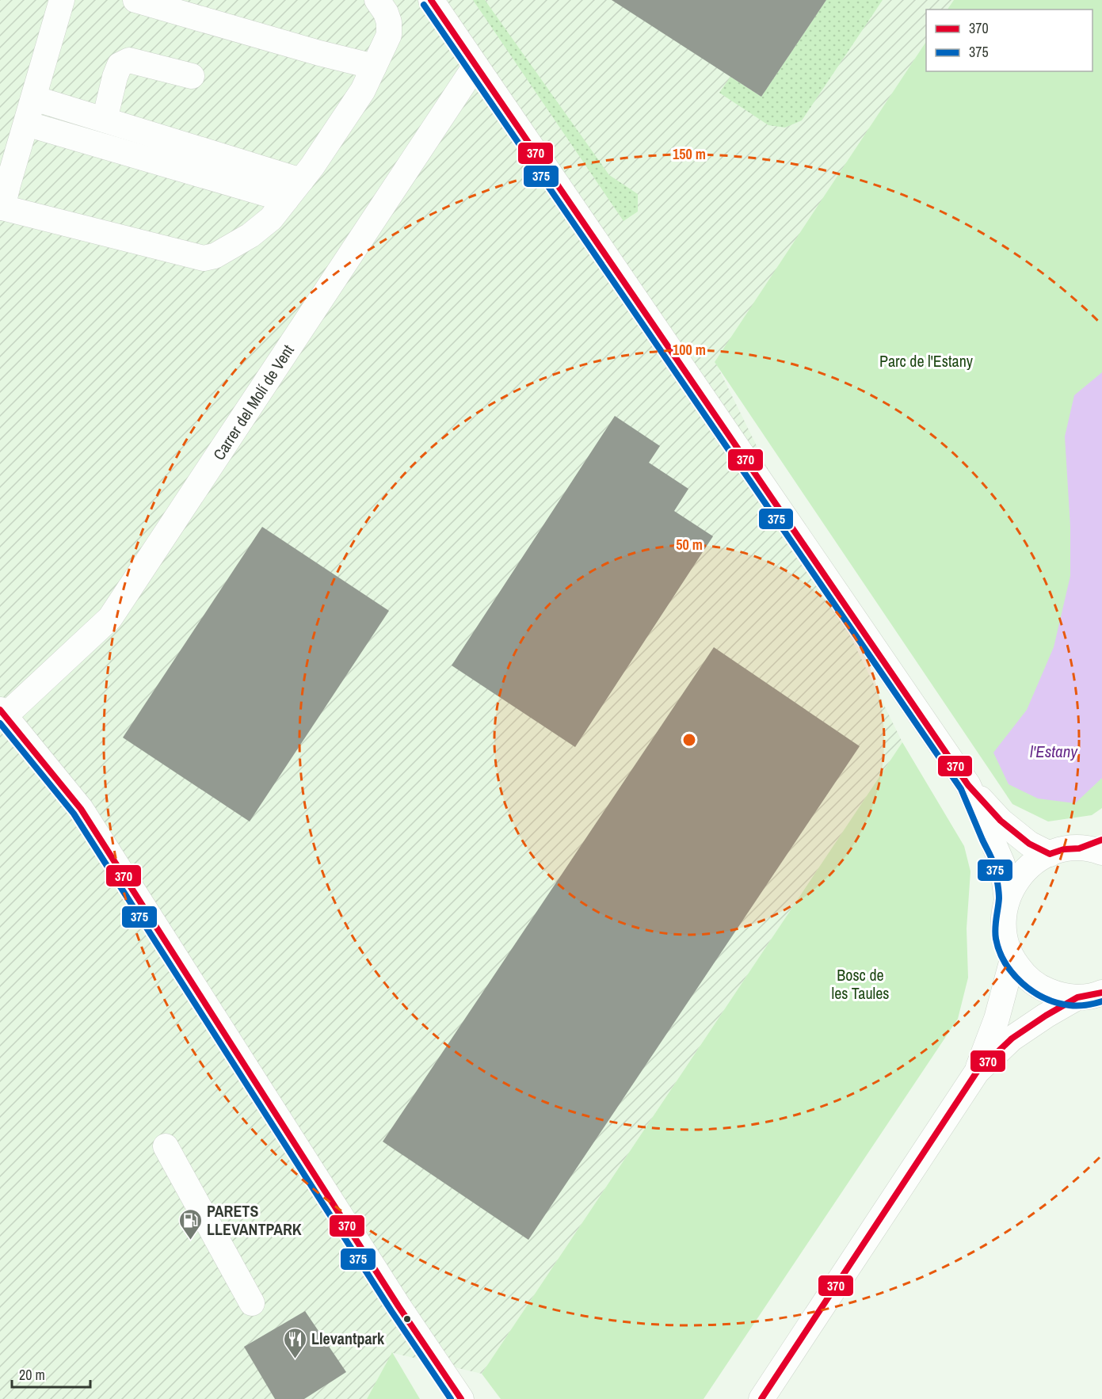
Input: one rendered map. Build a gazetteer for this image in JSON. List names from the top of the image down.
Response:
{
  "streets": {
    "street": ["Carrer del Molí de Vent"]
  },
  "water": ["l'Estany"],
  "parks": ["Parc de l'Estany", "Bosc de les Taules"],
  "places": {
    "fuel station": ["PARETS LLEVANTPARK"],
    "restaurant": ["Llevantpark"]
  },
  "lines": ["transit line 370", "transit line 375"],
  "legend": ["370", "375"],
  "scale_bar": "20 m",
  "rings": ["150 m", "100 m", "50 m"]
}
